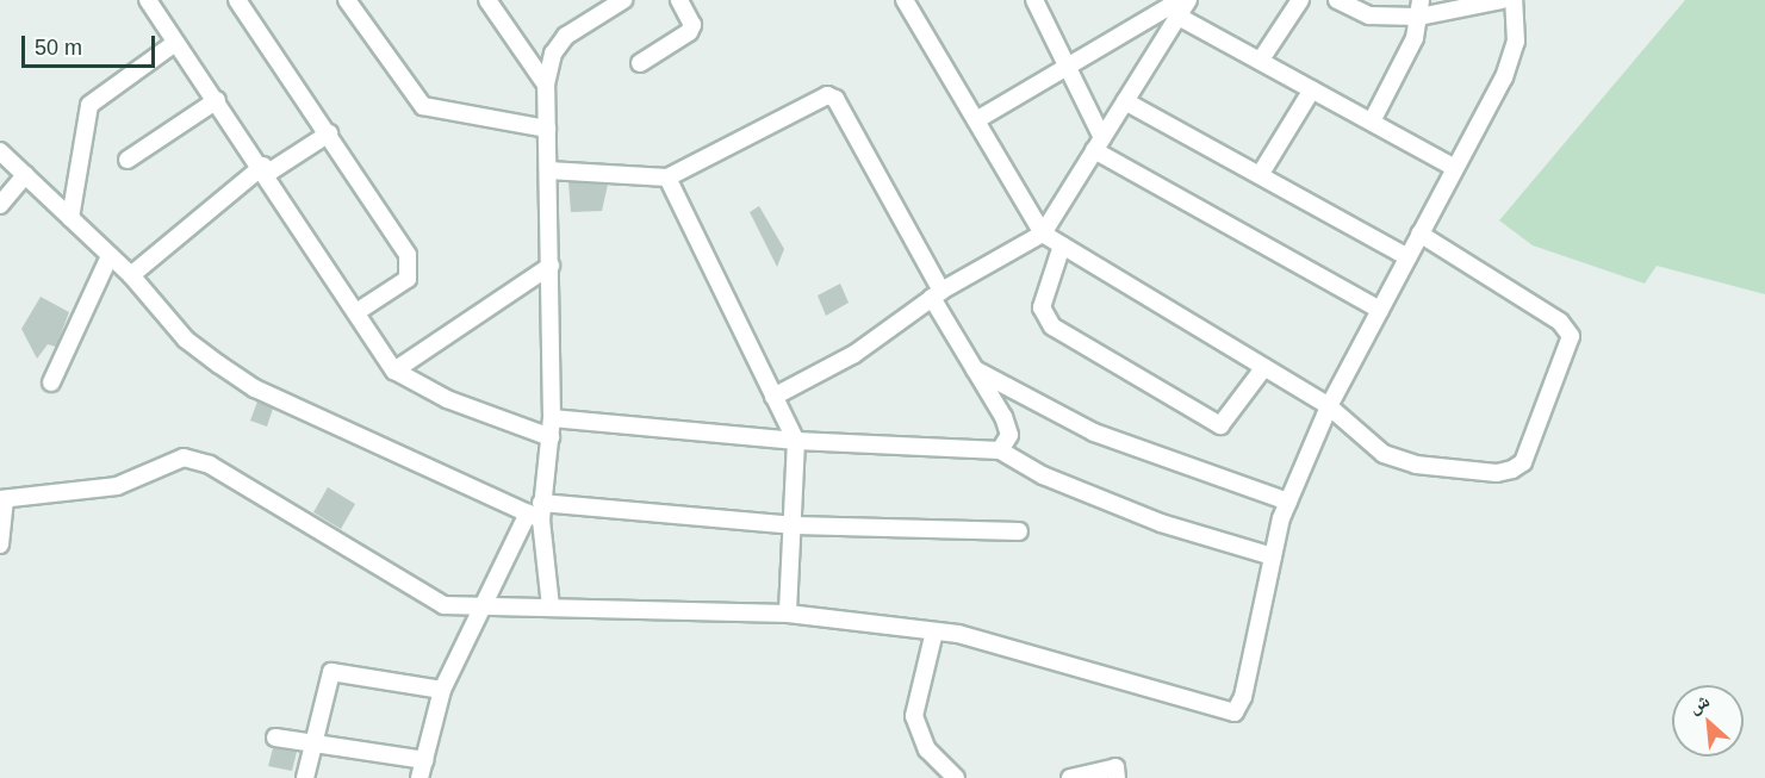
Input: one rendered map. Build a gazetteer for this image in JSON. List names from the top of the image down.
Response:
{
  "scale_bar": "50 m",
  "north": "top left"
}
